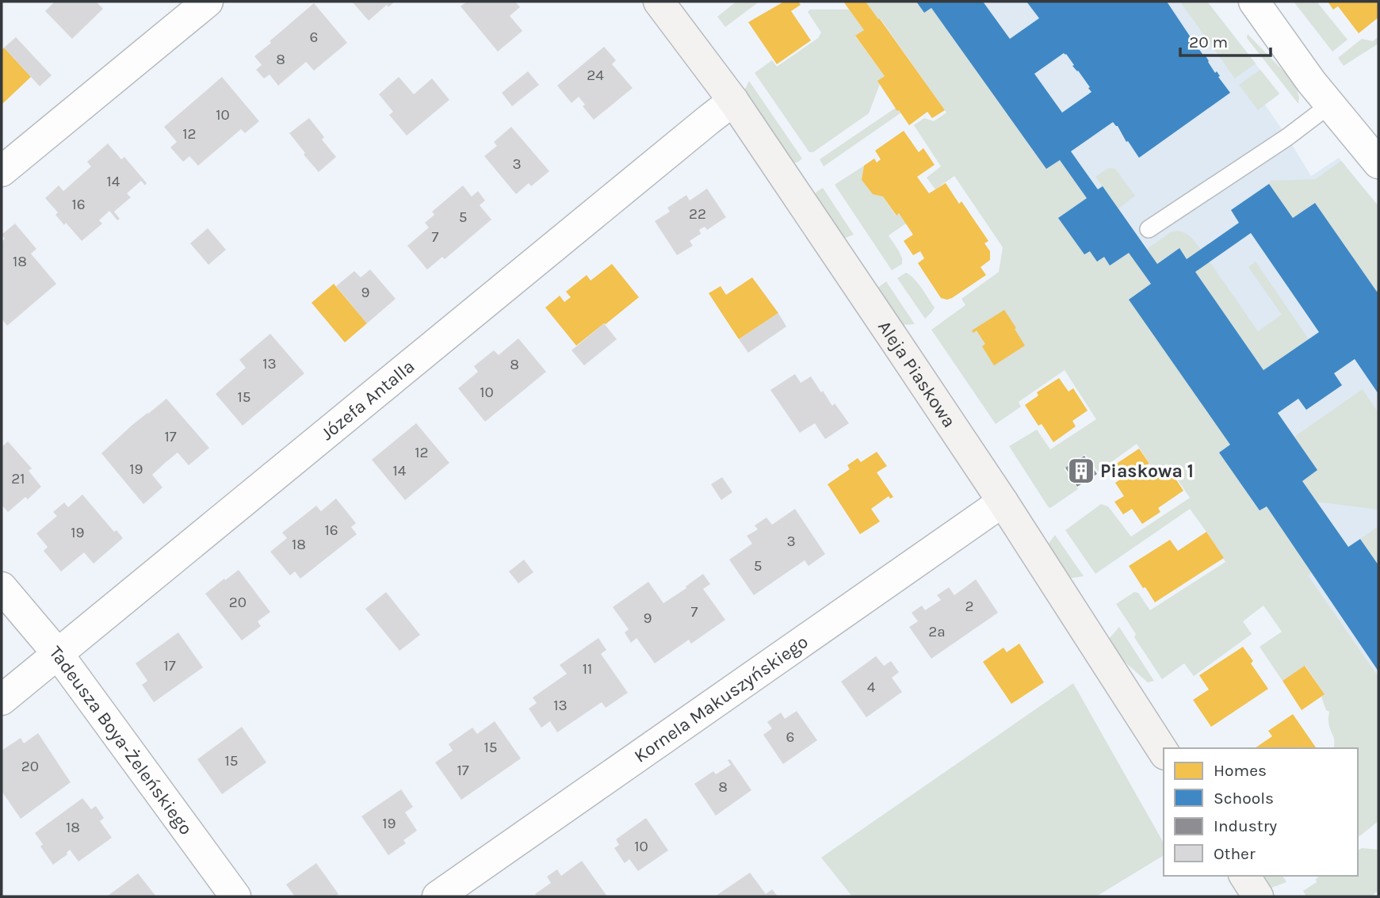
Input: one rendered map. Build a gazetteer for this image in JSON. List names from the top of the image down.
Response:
{
  "streets": {
    "street": [
      "Aleja Piaskowa",
      "Józefa Antalla",
      "Kornela Makuszyńskiego",
      "Tadeusza Boya-Żeleńskiego"
    ]
  },
  "crossings": [
    ["Aleja Piaskowa", "Józefa Antalla"],
    ["Aleja Piaskowa", "Kornela Makuszyńskiego"],
    ["Józefa Antalla", "Tadeusza Boya-Żeleńskiego"]
  ],
  "places": {
    "building": ["Piaskowa 1"]
  },
  "house_numbers": [
    "6",
    "8",
    "24",
    "10",
    "12",
    "3",
    "14",
    "16",
    "22",
    "5",
    "7",
    "18",
    "9",
    "13",
    "8",
    "10",
    "15",
    "17",
    "12",
    "19",
    "14",
    "21",
    "16",
    "19",
    "3",
    "18",
    "5",
    "20",
    "2",
    "7",
    "9",
    "2a",
    "17",
    "11",
    "4",
    "13",
    "6",
    "15",
    "15",
    "20",
    "17",
    "8",
    "19",
    "18",
    "10"
  ],
  "legend": [
    "Homes",
    "Schools",
    "Industry",
    "Other"
  ],
  "scale_bar": "20 m"
}
